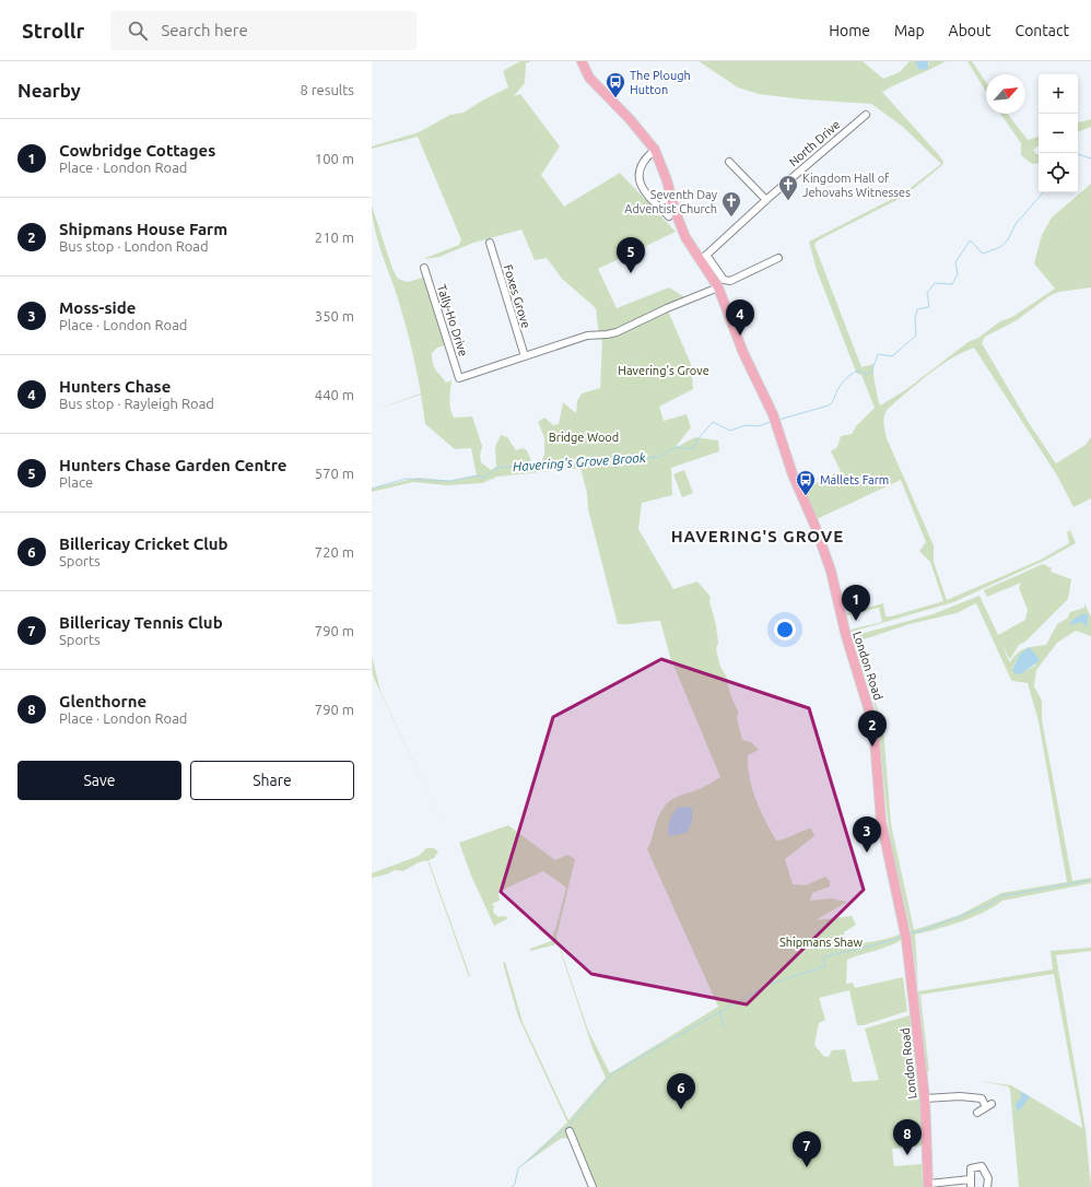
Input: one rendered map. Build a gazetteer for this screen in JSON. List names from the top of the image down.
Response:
{
  "streets": {
    "main road": ["London Road"],
    "street": ["North Drive", "Foxes Grove", "Tally-Ho Drive"]
  },
  "crossings": [
    ["North Drive", "London Road"],
    ["Foxes Grove", "Tally-Ho Drive"]
  ],
  "districts": ["HAVERING'S GROVE"],
  "water": ["Havering's Grove Brook"],
  "parks": ["Havering's Grove", "Bridge Wood", "Shipmans Shaw"],
  "places": {
    "bus stop": ["The Plough Hutton", "Mallets Farm"],
    "church": ["Kingdom Hall of Jehovahs Witnesses", "Seventh Day Adventist Church"]
  },
  "north": "top right",
  "page": {
    "header": "Strollr",
    "search": "Search here",
    "nav": [
      "Home",
      "Map",
      "About",
      "Contact"
    ],
    "heading": ["Nearby", "8 results"],
    "map_buttons": ["+", "−"],
    "list": [
      {
        "mark": "1",
        "name": "Cowbridge Cottages",
        "note": "Place · London Road",
        "value": "100 m"
      },
      {
        "mark": "2",
        "name": "Shipmans House Farm",
        "note": "Bus stop · London Road",
        "value": "210 m"
      },
      {
        "mark": "3",
        "name": "Moss-side",
        "note": "Place · London Road",
        "value": "350 m"
      },
      {
        "mark": "4",
        "name": "Hunters Chase",
        "note": "Bus stop · Rayleigh Road",
        "value": "440 m"
      },
      {
        "mark": "5",
        "name": "Hunters Chase Garden Centre",
        "note": "Place",
        "value": "570 m"
      },
      {
        "mark": "6",
        "name": "Billericay Cricket Club",
        "note": "Sports",
        "value": "720 m"
      },
      {
        "mark": "7",
        "name": "Billericay Tennis Club",
        "note": "Sports",
        "value": "790 m"
      },
      {
        "mark": "8",
        "name": "Glenthorne",
        "note": "Place · London Road",
        "value": "790 m"
      }
    ],
    "pins": [
      "5",
      "4",
      "1",
      "2",
      "3",
      "6",
      "8",
      "7"
    ],
    "buttons": ["Save", "Share"]
  }
}
